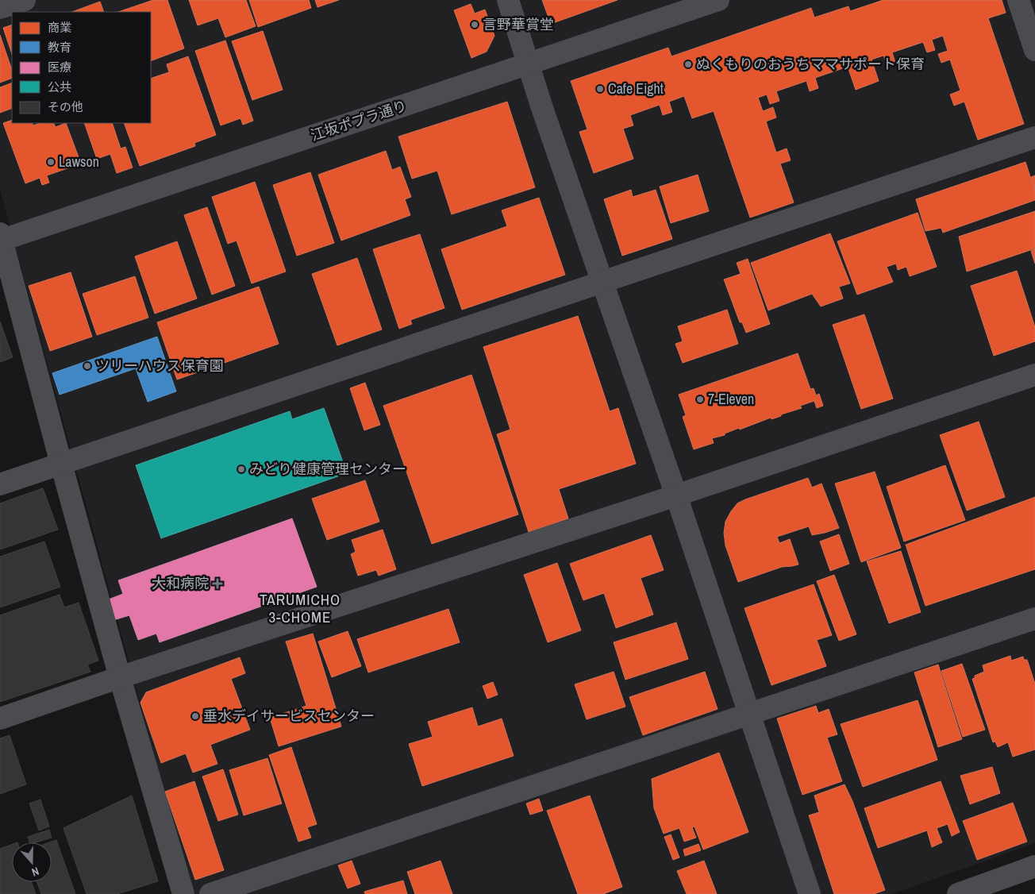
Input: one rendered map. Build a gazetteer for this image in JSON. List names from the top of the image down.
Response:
{
  "streets": {
    "street": ["江坂ポプラ通り"]
  },
  "districts": ["TARUMICHO 3-CHOME"],
  "places": {
    "other": [
      "言野華賞堂",
      "ぬくもりのおうちママサポート保育",
      "Cafe Eight",
      "Lawson",
      "ツリーハウス保育園",
      "7-Eleven",
      "みどり健康管理センター",
      "垂水デイサービスセンター"
    ],
    "health": ["大和病院"]
  },
  "legend": [
    "商業",
    "教育",
    "医療",
    "公共",
    "その他"
  ],
  "north": "bottom"
}
